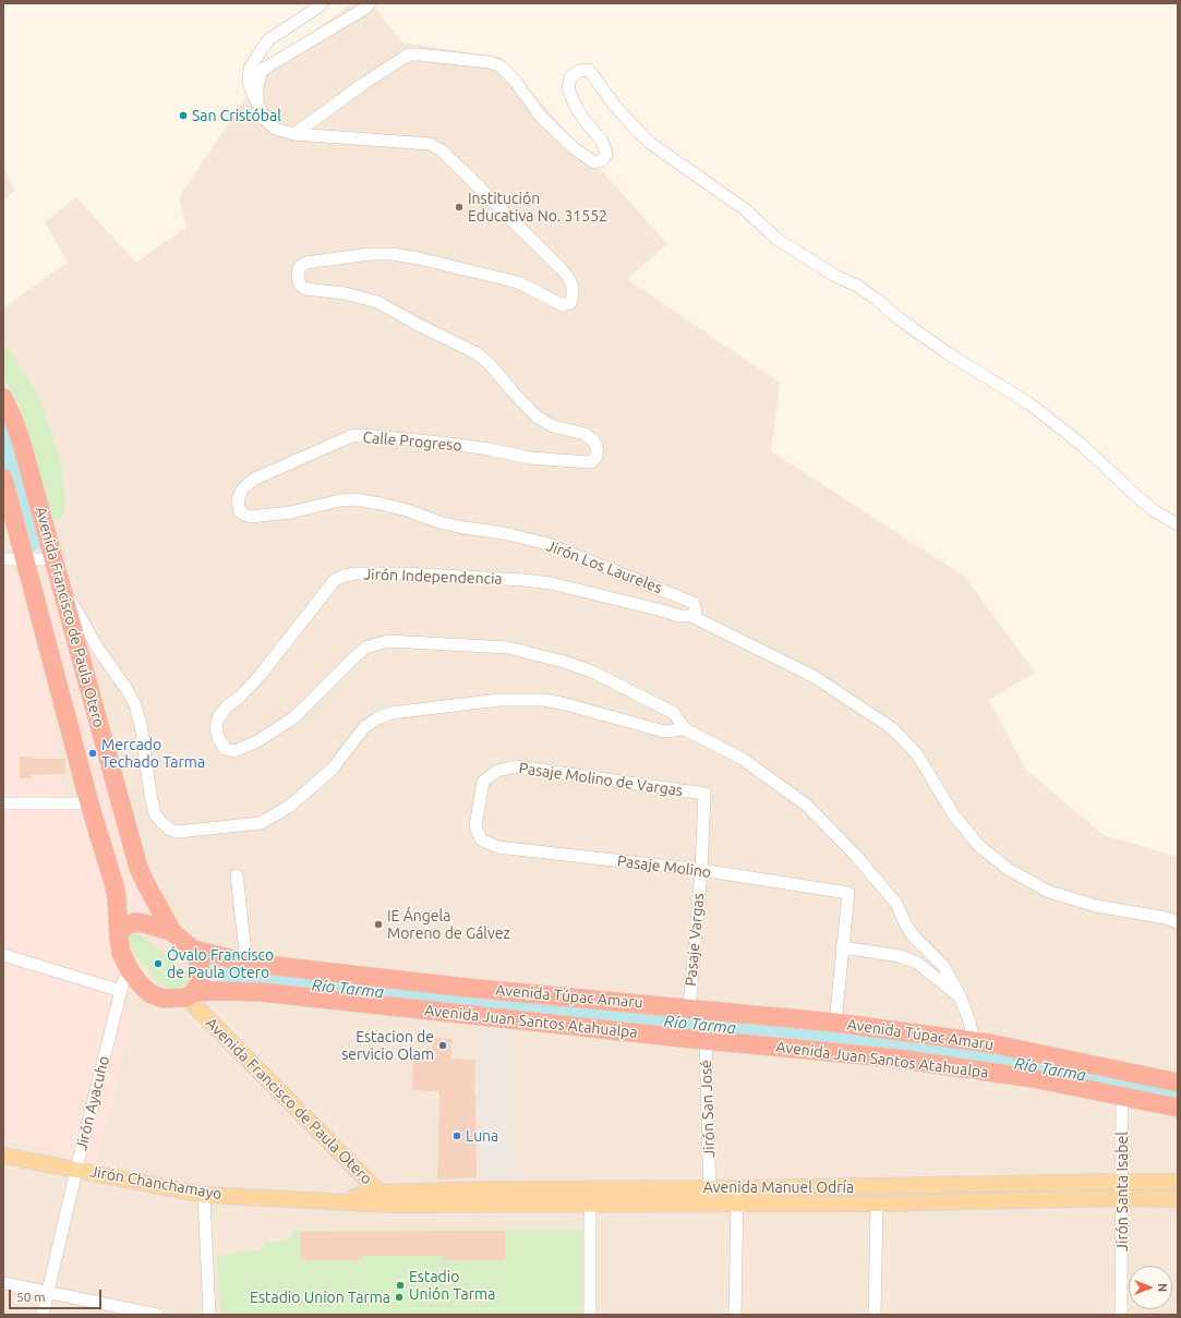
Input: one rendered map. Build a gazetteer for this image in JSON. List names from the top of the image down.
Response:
{
  "streets": {
    "highway": ["Avenida Francisco de Paula Otero", "Avenida Túpac Amaru", "Avenida Juan Santos Atahualpa"],
    "main road": ["Jirón Chanchamayo", "Avenida Manuel Odría"],
    "street": [
      "Calle Progreso",
      "Jirón Los Laureles",
      "Jirón Independencia",
      "Pasaje Molino de Vargas",
      "Pasaje Molino",
      "Pasaje Vargas",
      "Jirón Ayacuho",
      "Jirón San José",
      "Jirón Santa Isabel"
    ]
  },
  "crossings": [
    ["Calle Progreso", "Jirón Los Laureles"],
    ["Jirón Los Laureles", "Jirón Independencia"],
    ["Avenida Francisco de Paula Otero", "Avenida Túpac Amaru"],
    ["Avenida Francisco de Paula Otero", "Avenida Juan Santos Atahualpa"],
    ["Avenida Francisco de Paula Otero", "Jirón Ayacuho"],
    ["Avenida Francisco de Paula Otero", "Jirón Chanchamayo"],
    ["Avenida Francisco de Paula Otero", "Avenida Manuel Odría"],
    ["Pasaje Molino de Vargas", "Pasaje Molino"],
    ["Pasaje Molino de Vargas", "Pasaje Vargas"],
    ["Pasaje Molino", "Pasaje Vargas"],
    ["Pasaje Vargas", "Avenida Túpac Amaru"],
    ["Avenida Túpac Amaru", "Avenida Juan Santos Atahualpa"],
    ["Avenida Túpac Amaru", "Jirón Ayacuho"],
    ["Avenida Juan Santos Atahualpa", "Jirón Ayacuho"],
    ["Avenida Juan Santos Atahualpa", "Jirón San José"],
    ["Avenida Juan Santos Atahualpa", "Jirón Santa Isabel"],
    ["Jirón Ayacuho", "Jirón Chanchamayo"],
    ["Jirón San José", "Avenida Manuel Odría"],
    ["Jirón Chanchamayo", "Avenida Manuel Odría"],
    ["Avenida Manuel Odría", "Jirón Santa Isabel"]
  ],
  "water": ["Río Tarma"],
  "places": [
    "San Cristóbal",
    "Institución Educativa No. 31552",
    "Mercado Techado Tarma",
    "IE Ángela Moreno de Gálvez",
    "Óvalo Francisco de Paula Otero",
    "Estacion de servicio Olam",
    "Luna",
    "Estadio Unión Tarma",
    "Estadio Union Tarma"
  ],
  "scale_bar": "50 m",
  "north": "right"
}
